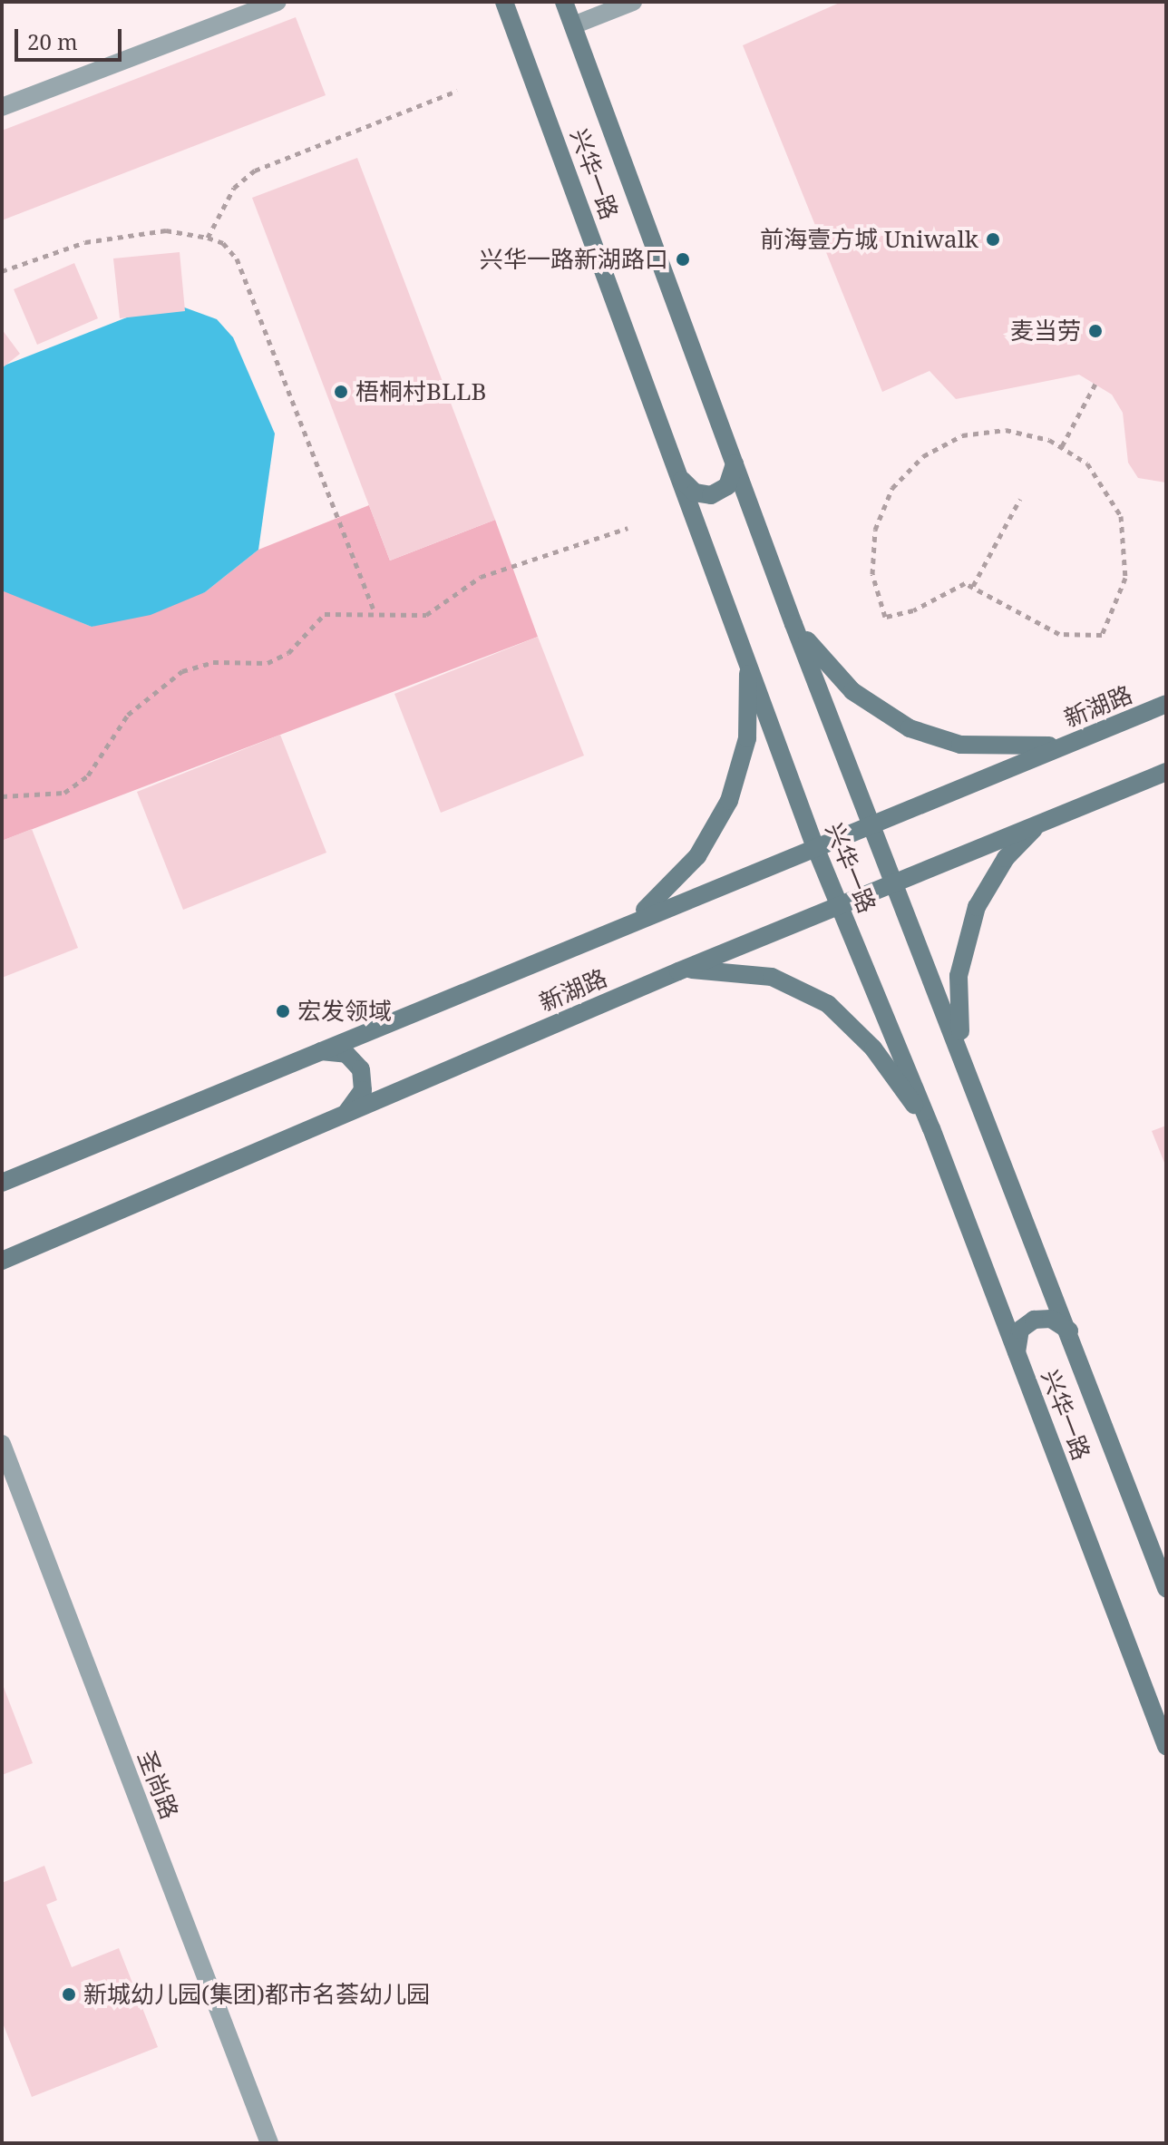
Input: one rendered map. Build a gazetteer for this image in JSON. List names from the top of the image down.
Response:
{
  "streets": {
    "main road": ["兴华一路", "新湖路"],
    "street": ["圣尚路"]
  },
  "crossings": [
    ["兴华一路", "新湖路"]
  ],
  "places": [
    "前海壹方城 Uniwalk",
    "兴华一路新湖路口",
    "麦当劳",
    "梧桐村BLLB",
    "宏发领域",
    "新城幼儿园(集团)都市名荟幼儿园"
  ],
  "scale_bar": "20 m"
}
